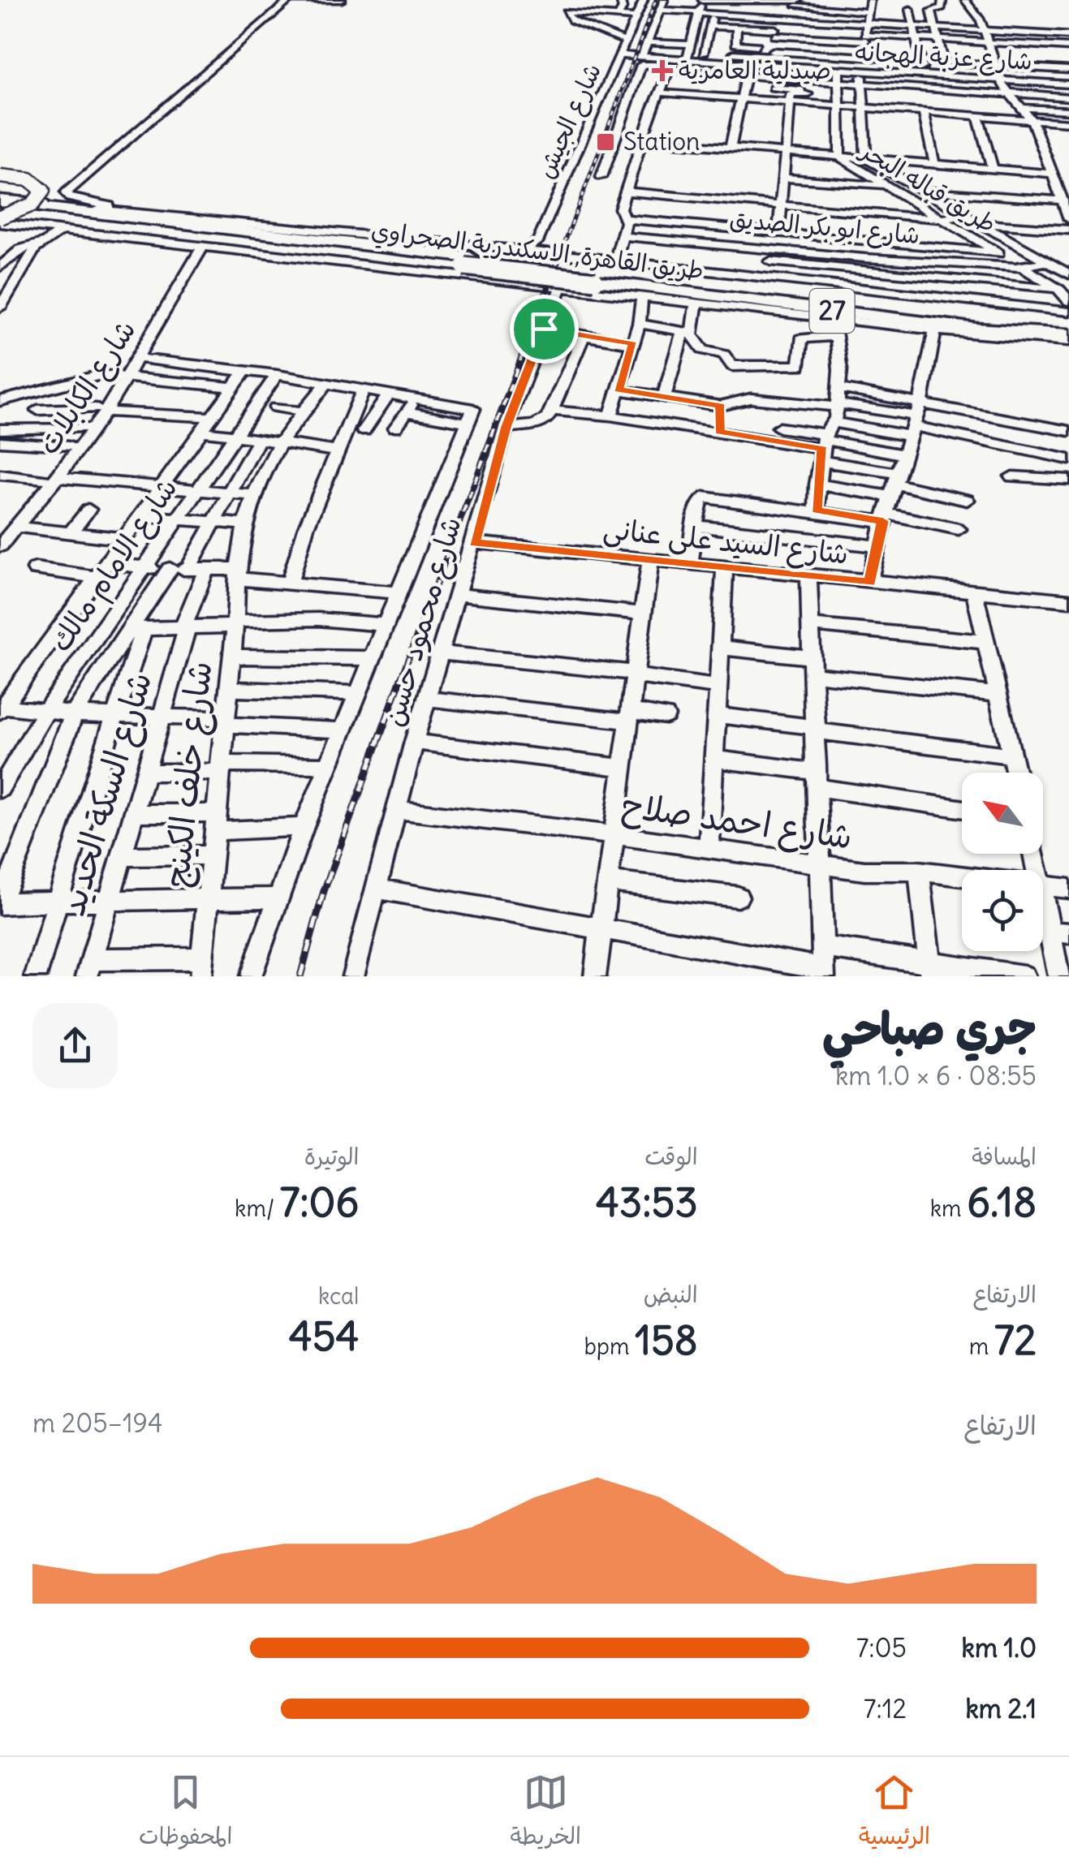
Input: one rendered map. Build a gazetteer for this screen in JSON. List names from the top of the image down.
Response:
{
  "streets": {
    "highway": ["طريق القاهرة, الاسكندرية الصحراوي", "27"],
    "street": [
      "شارع عزبة الهجانه",
      "شارع الجيش",
      "طريق قباله البحر",
      "شارع ابو بكر الصديق",
      "شارع الكابلات",
      "شارع السيد على عنانى",
      "شارع الامام مالك",
      "شارع محمود حسن",
      "شارع خلف الكينج",
      "شارع السكة الحديد",
      "شارع احمد صلاح"
    ]
  },
  "crossings": [
    ["شارع عزبة الهجانه", "شارع الجيش"],
    ["شارع عزبة الهجانه", "طريق قباله البحر"],
    ["طريق قباله البحر", "شارع ابو بكر الصديق"],
    ["شارع السيد على عنانى", "شارع محمود حسن"],
    ["شارع محمود حسن", "شارع احمد صلاح"]
  ],
  "places": {
    "health": ["صيدلية العامرية"],
    "transit": ["Station"]
  },
  "north": "top left",
  "page": {
    "heading": ["جري صباحي", "08:55 · 6 × 1.0 km"],
    "stats": [
      ["المسافة", "6.18 km"],
      ["الوقت", "43:53"],
      ["الوتيرة", "7:06 /km"],
      ["الارتفاع", "72 m"],
      ["النبض", "158 bpm"],
      ["kcal", "454"]
    ],
    "chart": ["الارتفاع", "194–205 m"],
    "list": [
      {
        "name": "1.0 km",
        "note": "7:05"
      },
      {
        "name": "2.1 km",
        "note": "7:12"
      }
    ],
    "tabs": ["الرئيسية", "الخريطة", "المحفوظات"]
  }
}
